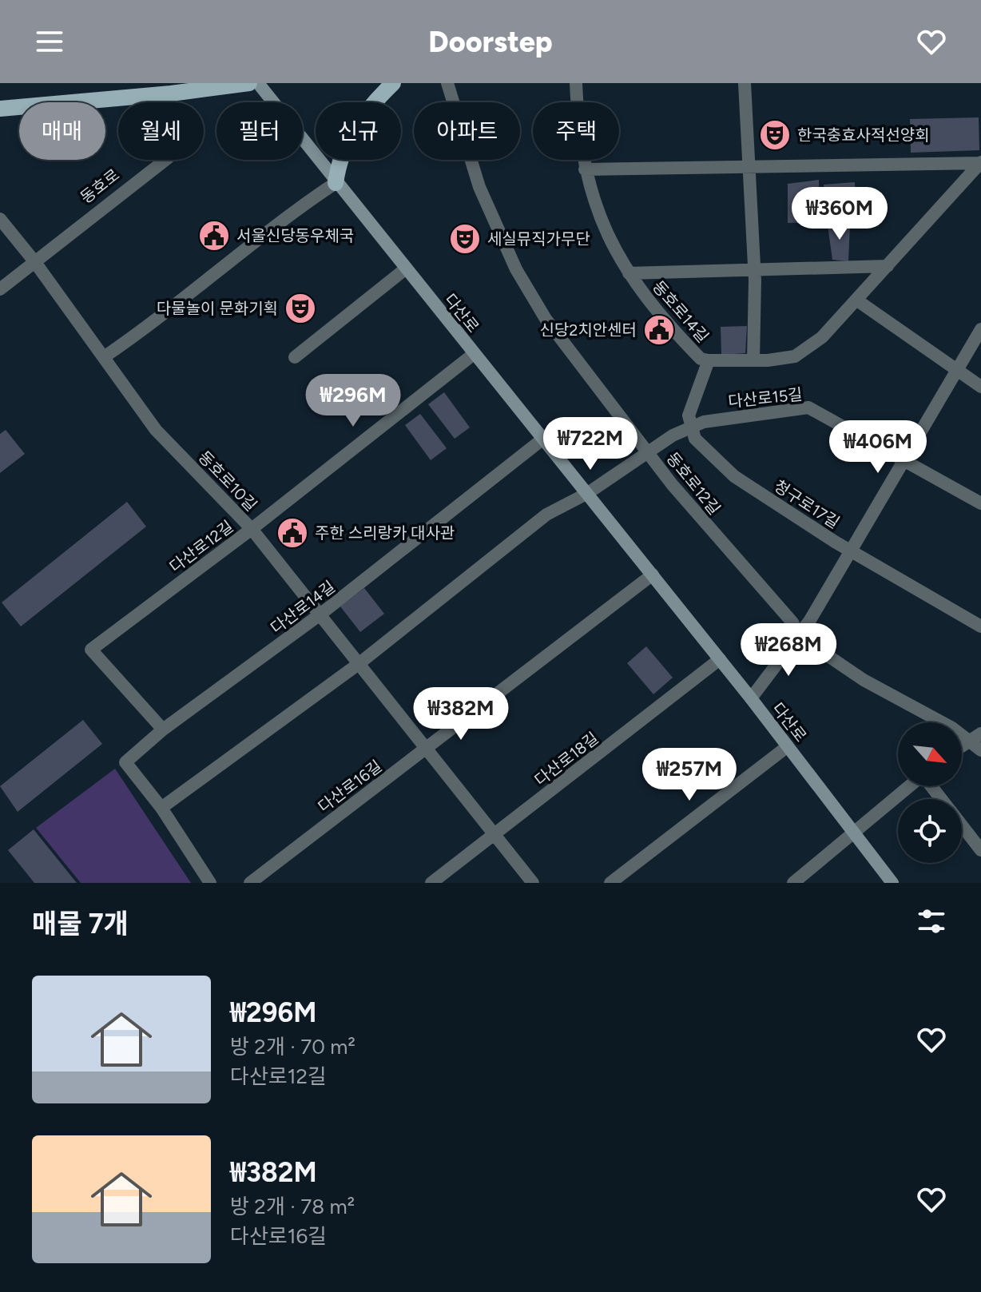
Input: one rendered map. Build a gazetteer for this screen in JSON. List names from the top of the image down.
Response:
{
  "streets": {
    "main road": ["다산로"],
    "street": [
      "동호로",
      "동호로14길",
      "다산로15길",
      "동호로10길",
      "동호로12길",
      "청구로17길",
      "다산로12길",
      "다산로14길",
      "다산로18길",
      "다산로16길"
    ]
  },
  "crossings": [
    ["동호로", "동호로10길"],
    ["다산로", "다산로15길"],
    ["다산로", "다산로12길"],
    ["다산로", "다산로14길"],
    ["다산로", "다산로18길"],
    ["다산로", "다산로16길"],
    ["다산로15길", "동호로12길"],
    ["다산로15길", "청구로17길"],
    ["동호로10길", "다산로12길"],
    ["동호로10길", "다산로14길"],
    ["동호로10길", "다산로18길"],
    ["동호로10길", "다산로16길"],
    ["다산로12길", "다산로14길"]
  ],
  "places": {
    "theatre": ["한국충효사적선양회", "세실뮤직가무단", "다물놀이 문화기획"],
    "public building": ["서울신당동우체국", "신당2치안센터", "주한 스리랑카 대사관"]
  },
  "north": "bottom right",
  "page": {
    "header": "Doorstep",
    "chip": [
      "매매",
      "월세",
      "필터",
      "신규",
      "아파트",
      "주택"
    ],
    "price": [
      "₩360M",
      "₩296M",
      "₩722M",
      "₩406M",
      "₩268M",
      "₩382M",
      "₩257M"
    ],
    "heading": "매물 7개",
    "list": [
      {
        "name": "₩296M",
        "note": "방 2개 · 70 m² · 다산로12길"
      },
      {
        "name": "₩382M",
        "note": "방 2개 · 78 m² · 다산로16길"
      }
    ]
  }
}
